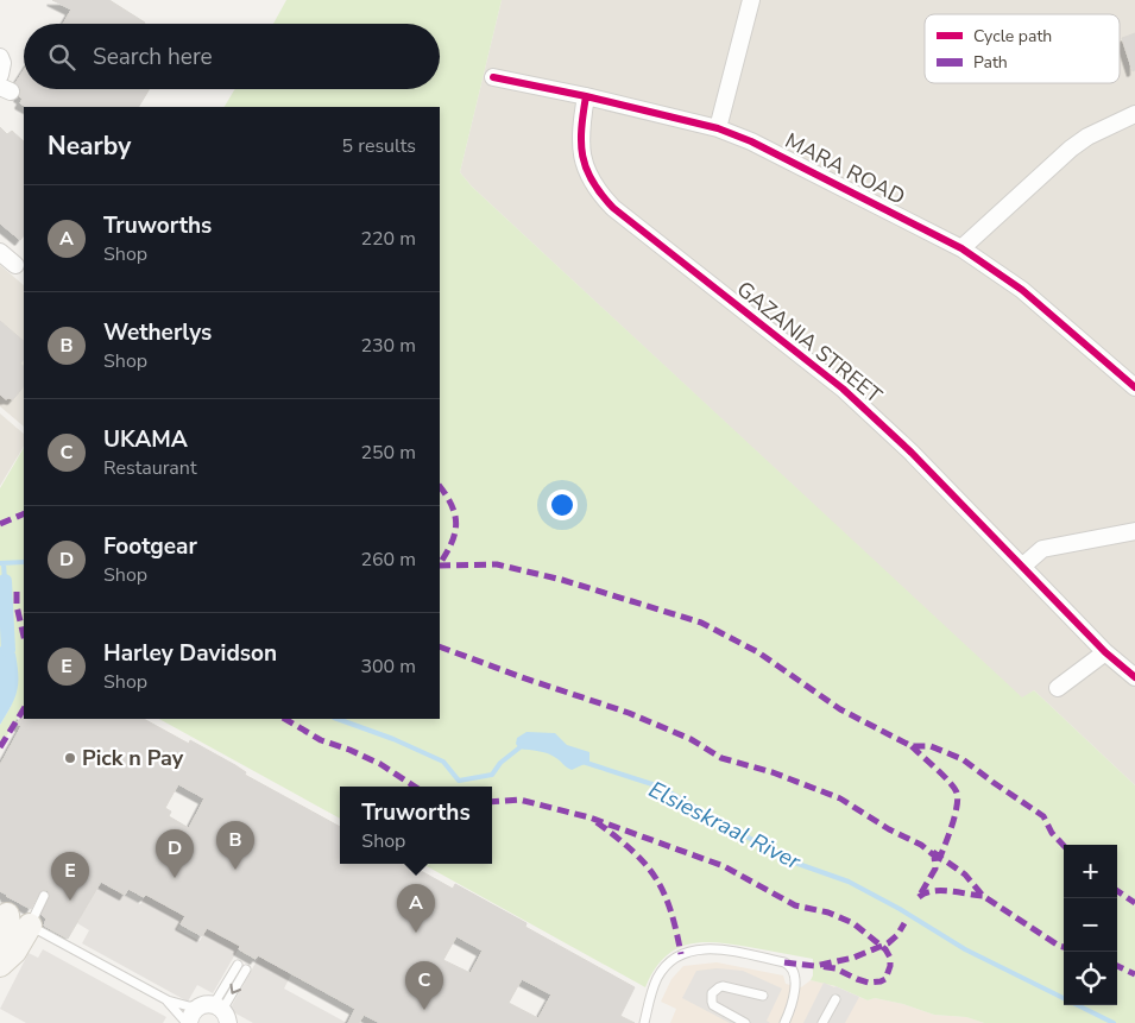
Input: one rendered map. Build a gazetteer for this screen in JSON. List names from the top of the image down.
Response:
{
  "streets": {
    "street": ["MARA ROAD", "GAZANIA STREET"]
  },
  "crossings": [
    ["MARA ROAD", "GAZANIA STREET"]
  ],
  "water": ["Elsieskraal River"],
  "places": ["Pick n Pay"],
  "legend": ["Cycle path", "Path"],
  "page": {
    "search": "Search here",
    "heading": ["Nearby", "5 results"],
    "list": [
      {
        "mark": "A",
        "name": "Truworths",
        "note": "Shop",
        "value": "220 m"
      },
      {
        "mark": "B",
        "name": "Wetherlys",
        "note": "Shop",
        "value": "230 m"
      },
      {
        "mark": "C",
        "name": "UKAMA",
        "note": "Restaurant",
        "value": "250 m"
      },
      {
        "mark": "D",
        "name": "Footgear",
        "note": "Shop",
        "value": "260 m"
      },
      {
        "mark": "E",
        "name": "Harley Davidson",
        "note": "Shop",
        "value": "300 m"
      }
    ],
    "popup": ["Truworths", "Shop"],
    "pins": [
      "B",
      "D",
      "E",
      "A",
      "C"
    ],
    "map_buttons": ["+", "−"]
  }
}
